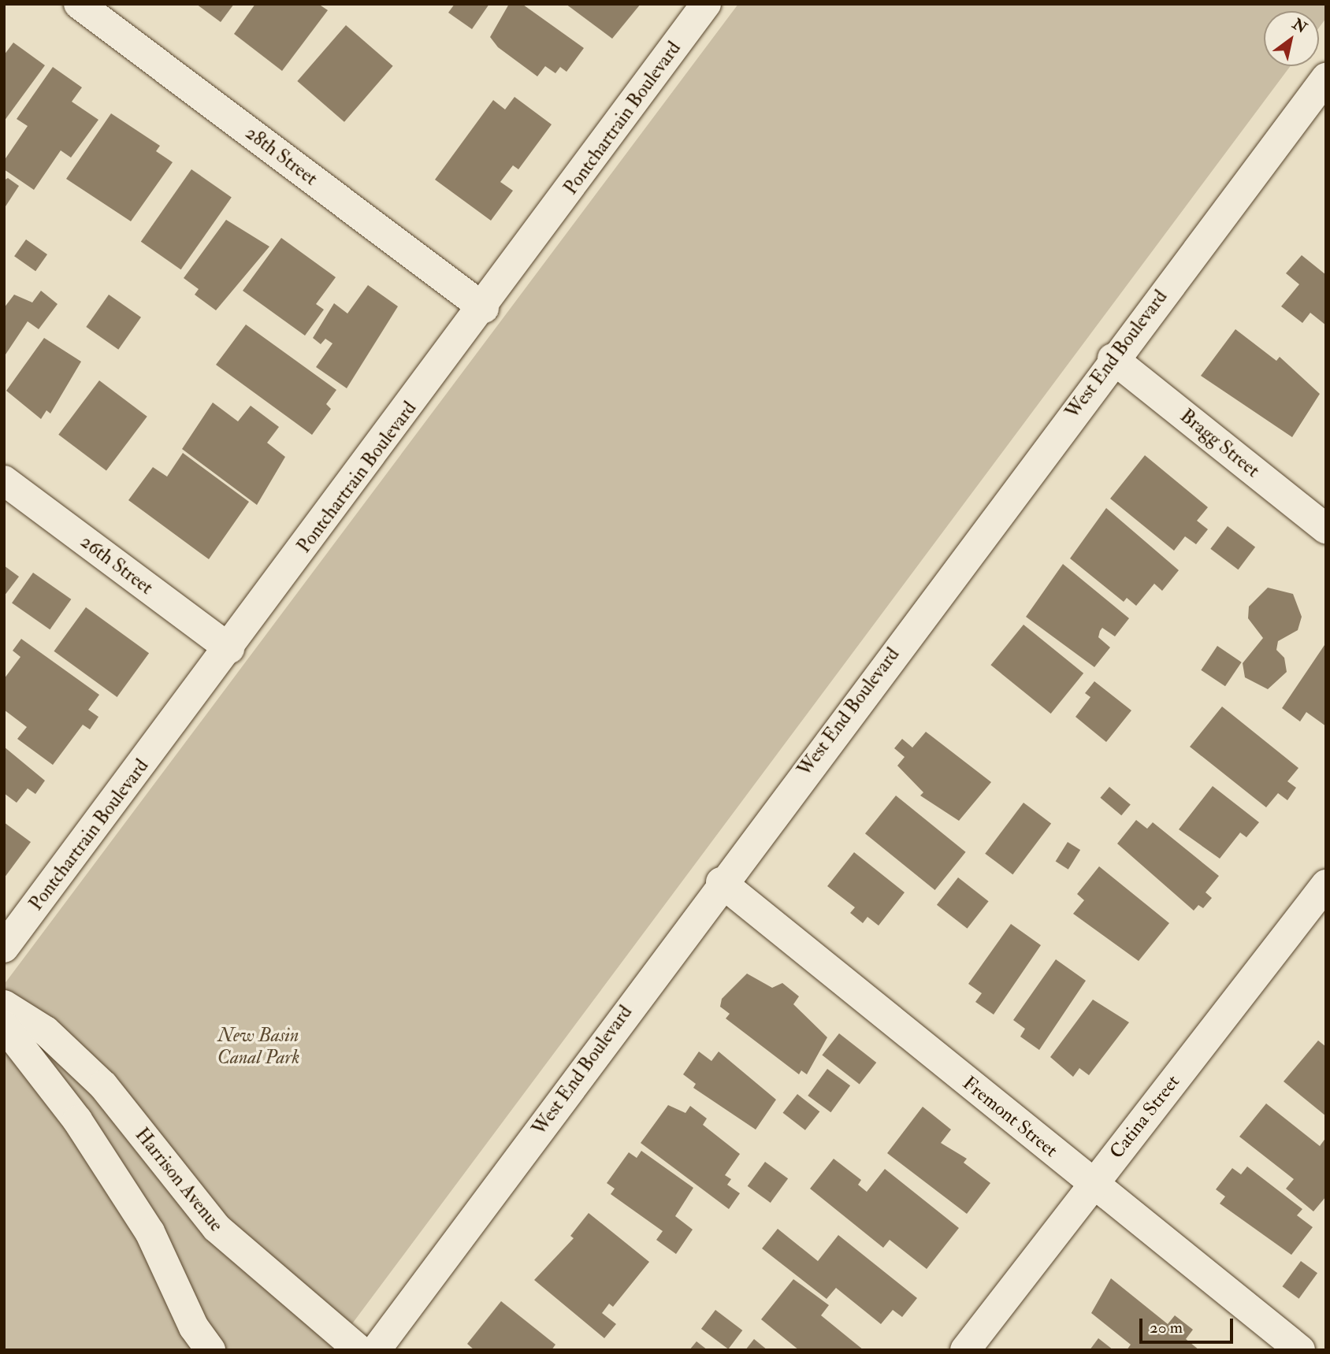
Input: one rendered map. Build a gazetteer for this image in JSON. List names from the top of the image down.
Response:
{
  "streets": {
    "street": [
      "Pontchartrain Boulevard",
      "28th Street",
      "West End Boulevard",
      "Bragg Street",
      "26th Street",
      "Fremont Street",
      "Catina Street",
      "Harrison Avenue"
    ]
  },
  "crossings": [
    ["Pontchartrain Boulevard", "28th Street"],
    ["Pontchartrain Boulevard", "26th Street"],
    ["West End Boulevard", "Bragg Street"],
    ["West End Boulevard", "Fremont Street"],
    ["Fremont Street", "Catina Street"]
  ],
  "parks": ["New Basin Canal Park"],
  "scale_bar": "20 m",
  "north": "top right"
}
